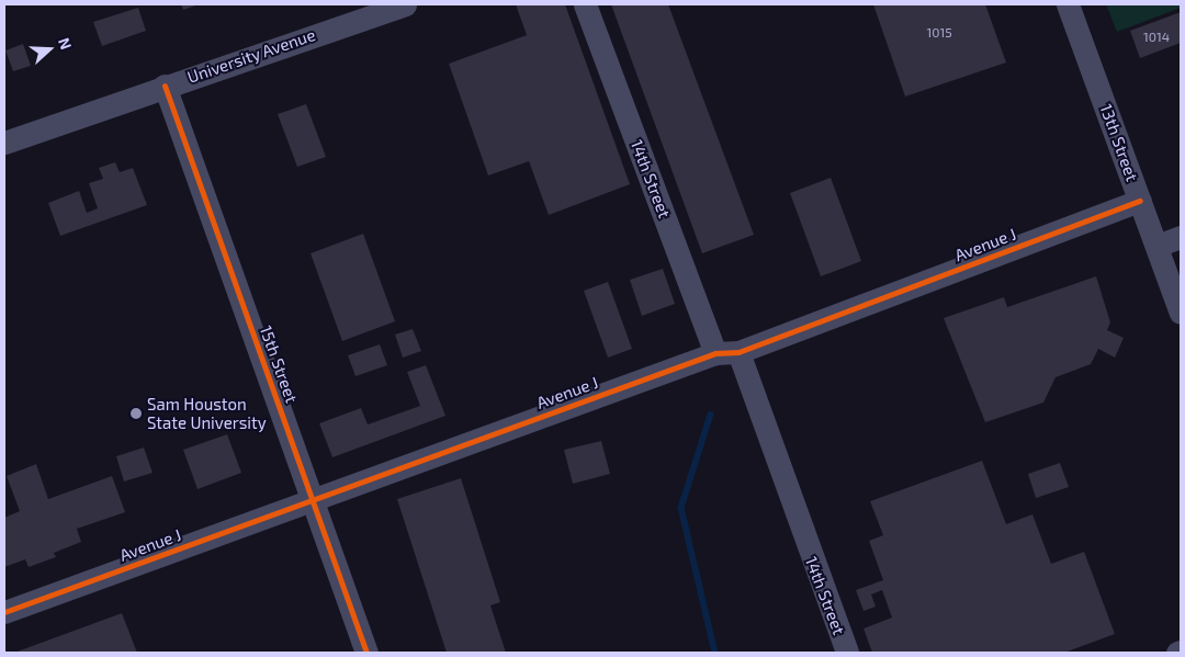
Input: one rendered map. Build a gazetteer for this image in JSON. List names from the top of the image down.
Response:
{
  "streets": {
    "street": [
      "University Avenue",
      "13th Street",
      "14th Street",
      "Avenue J",
      "15th Street"
    ]
  },
  "crossings": [
    ["University Avenue", "15th Street"],
    ["13th Street", "Avenue J"],
    ["14th Street", "Avenue J"],
    ["Avenue J", "15th Street"]
  ],
  "places": ["Sam Houston State University"],
  "house_numbers": ["1015", "1014"],
  "north": "right"
}
